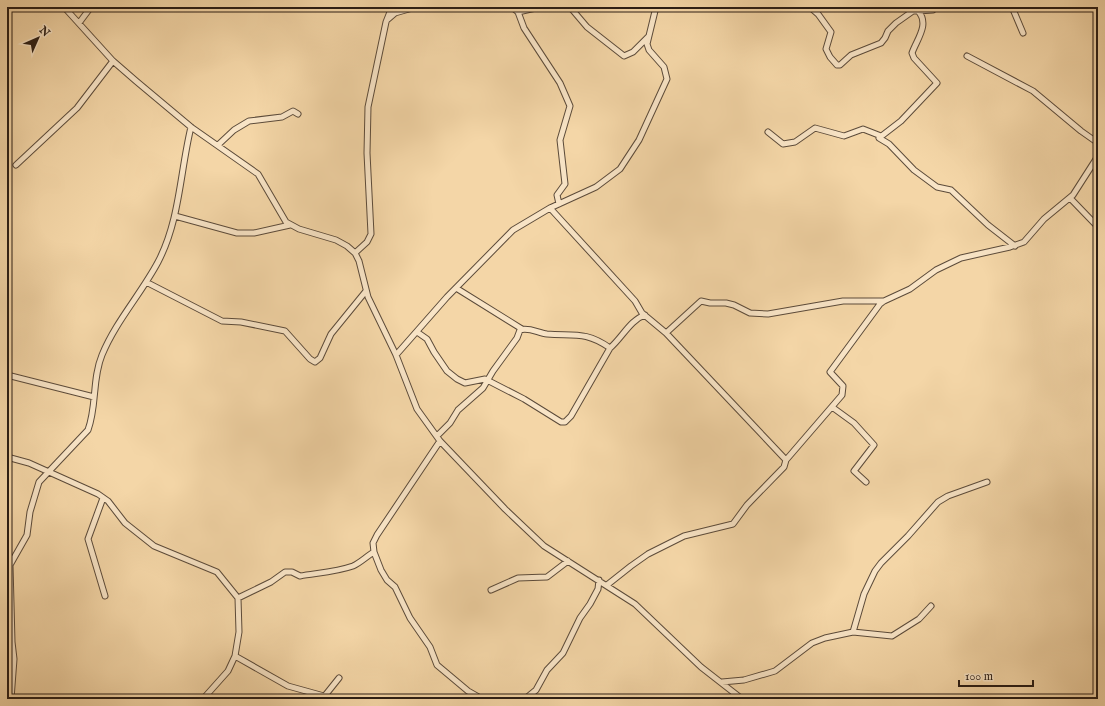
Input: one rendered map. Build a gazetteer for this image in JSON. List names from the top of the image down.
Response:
{
  "scale_bar": "100 m",
  "north": "top right"
}
